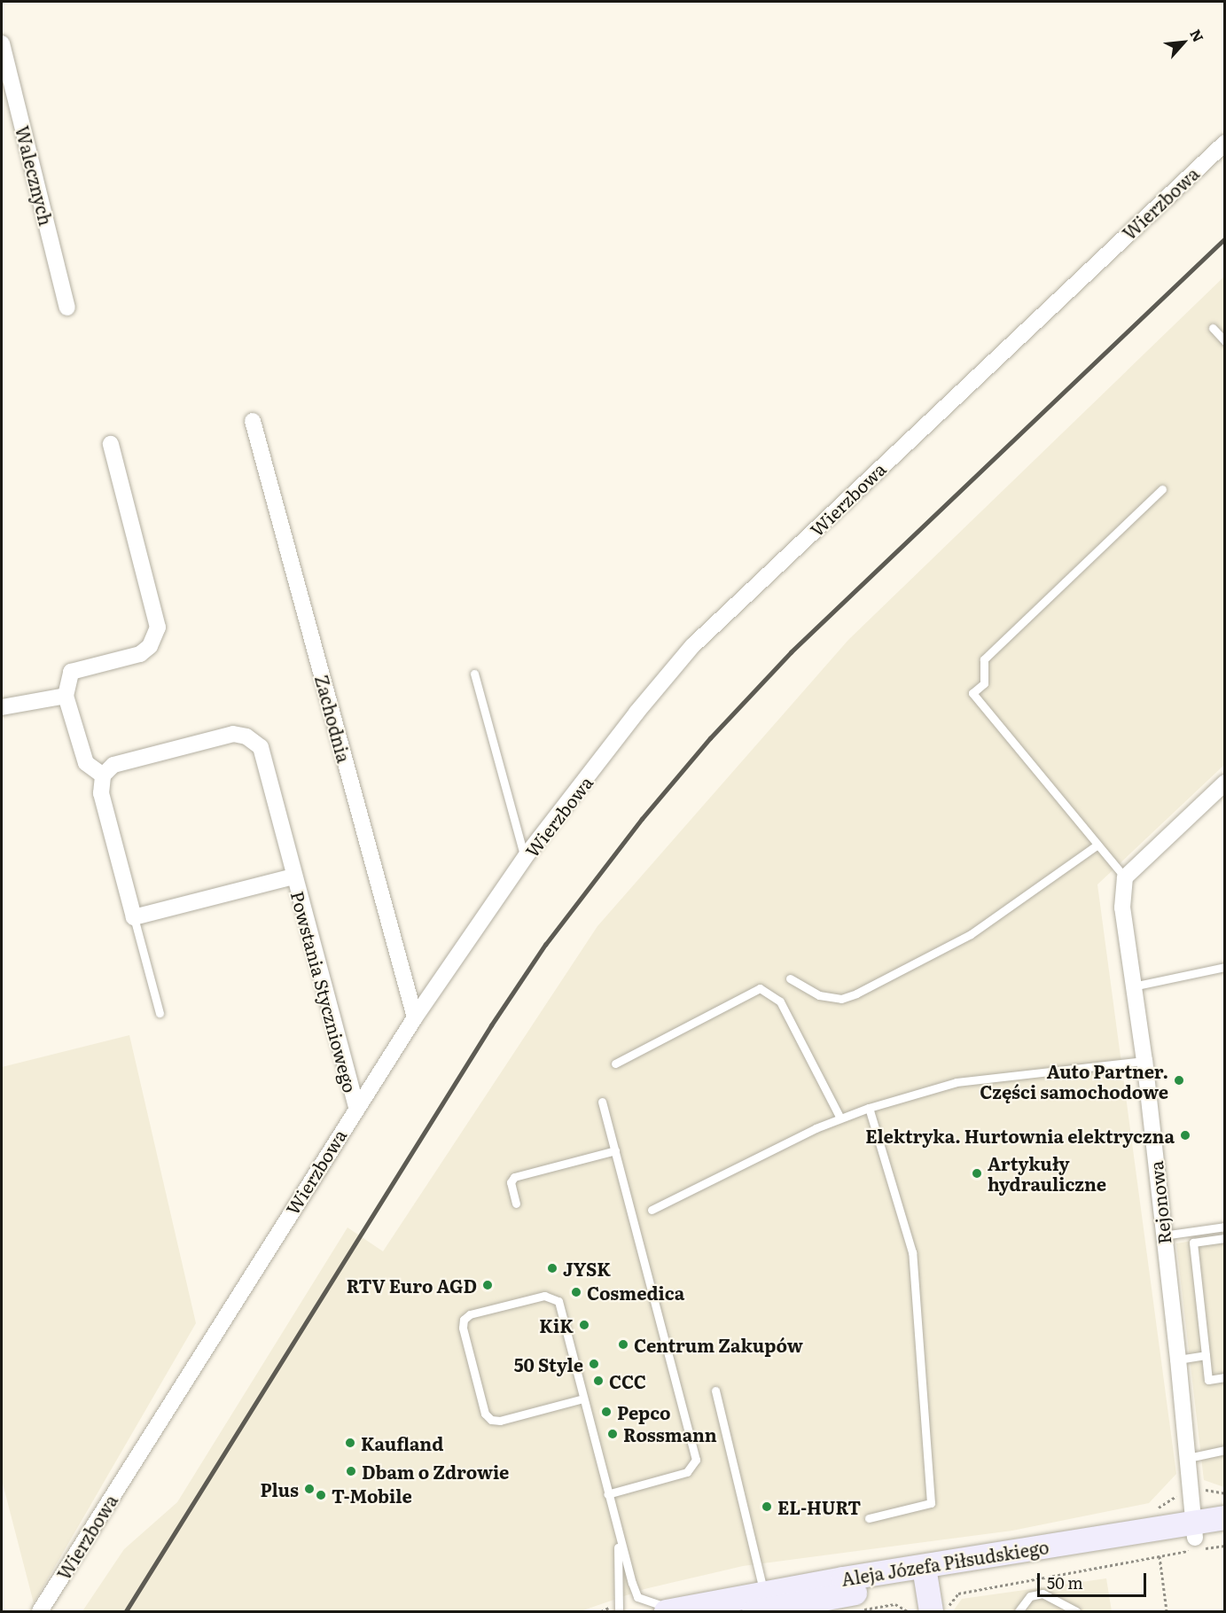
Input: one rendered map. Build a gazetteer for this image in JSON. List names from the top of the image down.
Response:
{
  "streets": {
    "main road": ["Aleja Józefa Piłsudskiego"],
    "street": [
      "Walecznych",
      "Wierzbowa",
      "Zachodnia",
      "Powstania Styczniowego",
      "Rejonowa"
    ]
  },
  "crossings": [
    ["Wierzbowa", "Zachodnia"],
    ["Wierzbowa", "Powstania Styczniowego"],
    ["Rejonowa", "Aleja Józefa Piłsudskiego"]
  ],
  "places": [
    "Auto Partner. Części samochodowe",
    "Elektryka. Hurtownia elektryczna",
    "Artykuły hydrauliczne",
    "JYSK",
    "RTV Euro AGD",
    "Cosmedica",
    "KiK",
    "Centrum Zakupów",
    "50 Style",
    "CCC",
    "Pepco",
    "Rossmann",
    "Kaufland",
    "Dbam o Zdrowie",
    "Plus",
    "T-Mobile",
    "EL-HURT"
  ],
  "scale_bar": "50 m",
  "north": "top right"
}
